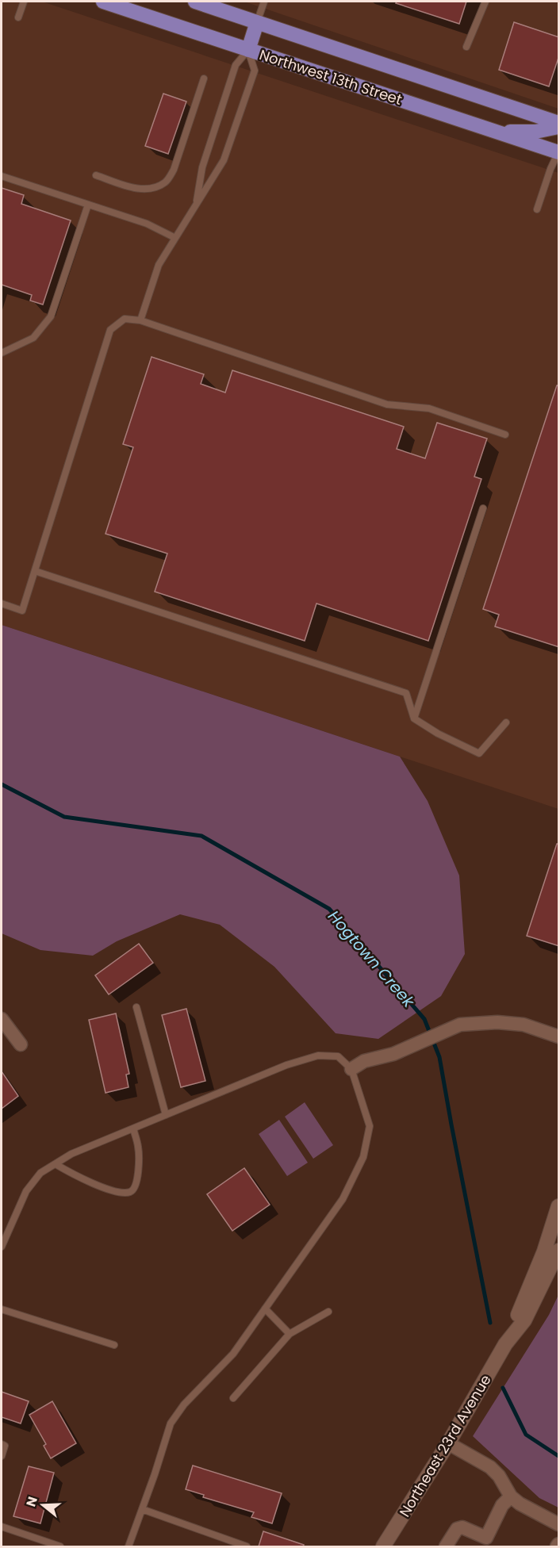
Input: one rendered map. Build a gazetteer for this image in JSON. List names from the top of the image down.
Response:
{
  "streets": {
    "main road": ["Northwest 13th Street"],
    "street": ["Northeast 23rd Avenue"]
  },
  "water": ["Hogtown Creek"],
  "north": "left"
}
